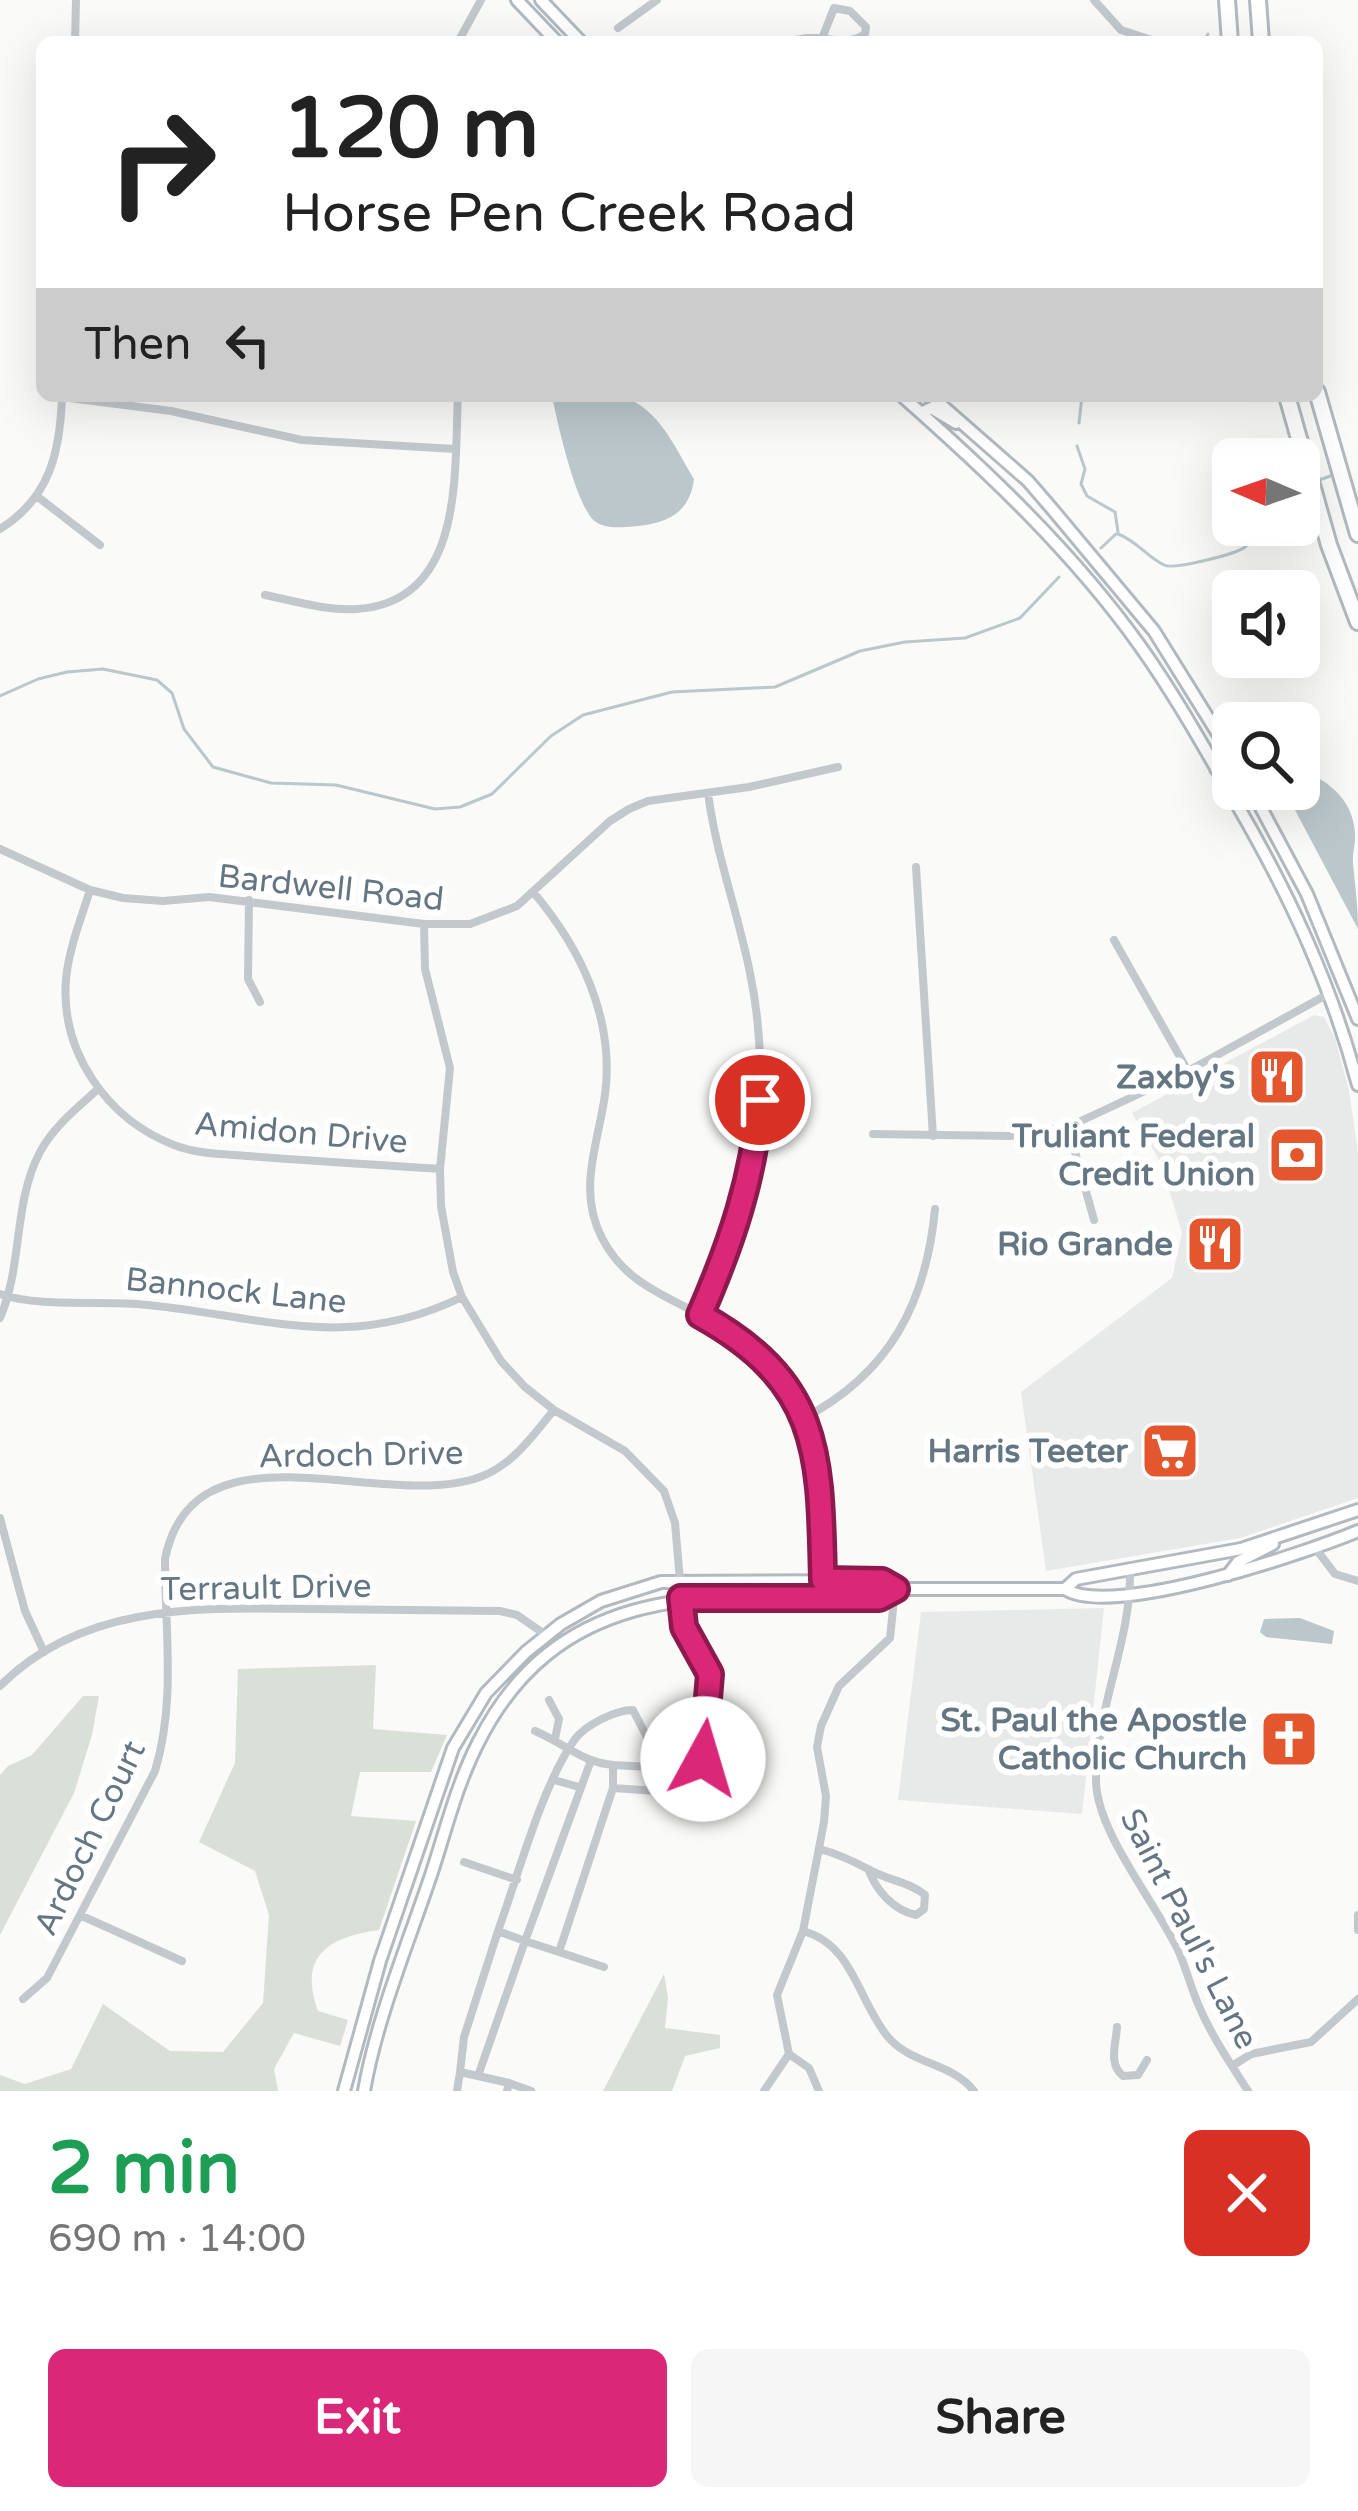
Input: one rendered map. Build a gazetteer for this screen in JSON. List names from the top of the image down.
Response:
{
  "streets": {
    "street": [
      "Bardwell Road",
      "Amidon Drive",
      "Bannock Lane",
      "Ardoch Drive",
      "Terrault Drive",
      "Ardoch Court",
      "Saint Paul's Lane"
    ]
  },
  "crossings": [
    ["Bardwell Road", "Amidon Drive"],
    ["Ardoch Drive", "Terrault Drive"],
    ["Ardoch Drive", "Ardoch Court"],
    ["Terrault Drive", "Ardoch Court"]
  ],
  "places": {
    "restaurant": ["Zaxby's", "Rio Grande"],
    "bank": ["Truliant Federal Credit Union"],
    "supermarket": ["Harris Teeter"],
    "church": ["St. Paul the Apostle Catholic Church"]
  },
  "north": "left",
  "page": {
    "turn": ["120 m", "Horse Pen Creek Road"],
    "then": "Then",
    "heading": ["2 min", "690 m · 14:00"],
    "buttons": ["Exit", "Share"]
  }
}
